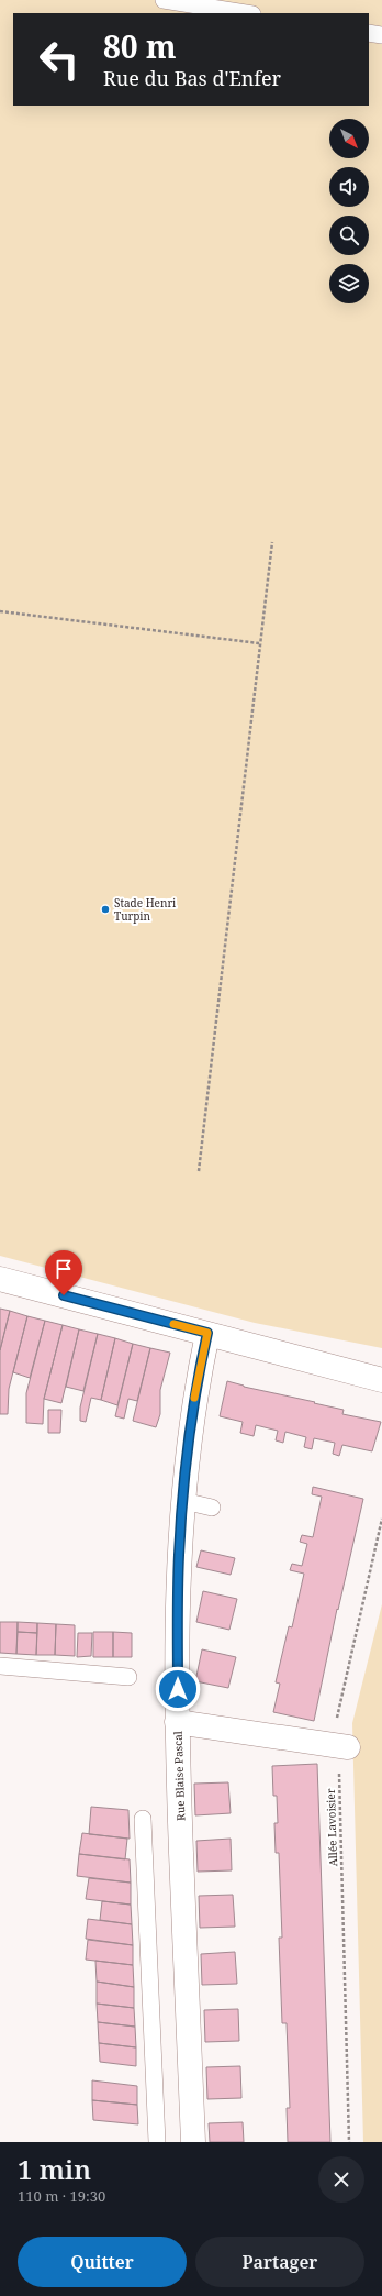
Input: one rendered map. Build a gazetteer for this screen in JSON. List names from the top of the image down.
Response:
{
  "streets": {
    "street": ["Rue Blaise Pascal"],
    "path": ["Allée Lavoisier"]
  },
  "places": ["Stade Henri Turpin"],
  "north": "bottom right",
  "page": {
    "turn": ["80 m", "Rue du Bas d'Enfer"],
    "heading": ["1 min", "110 m · 19:30"],
    "buttons": ["Quitter", "Partager"]
  }
}
